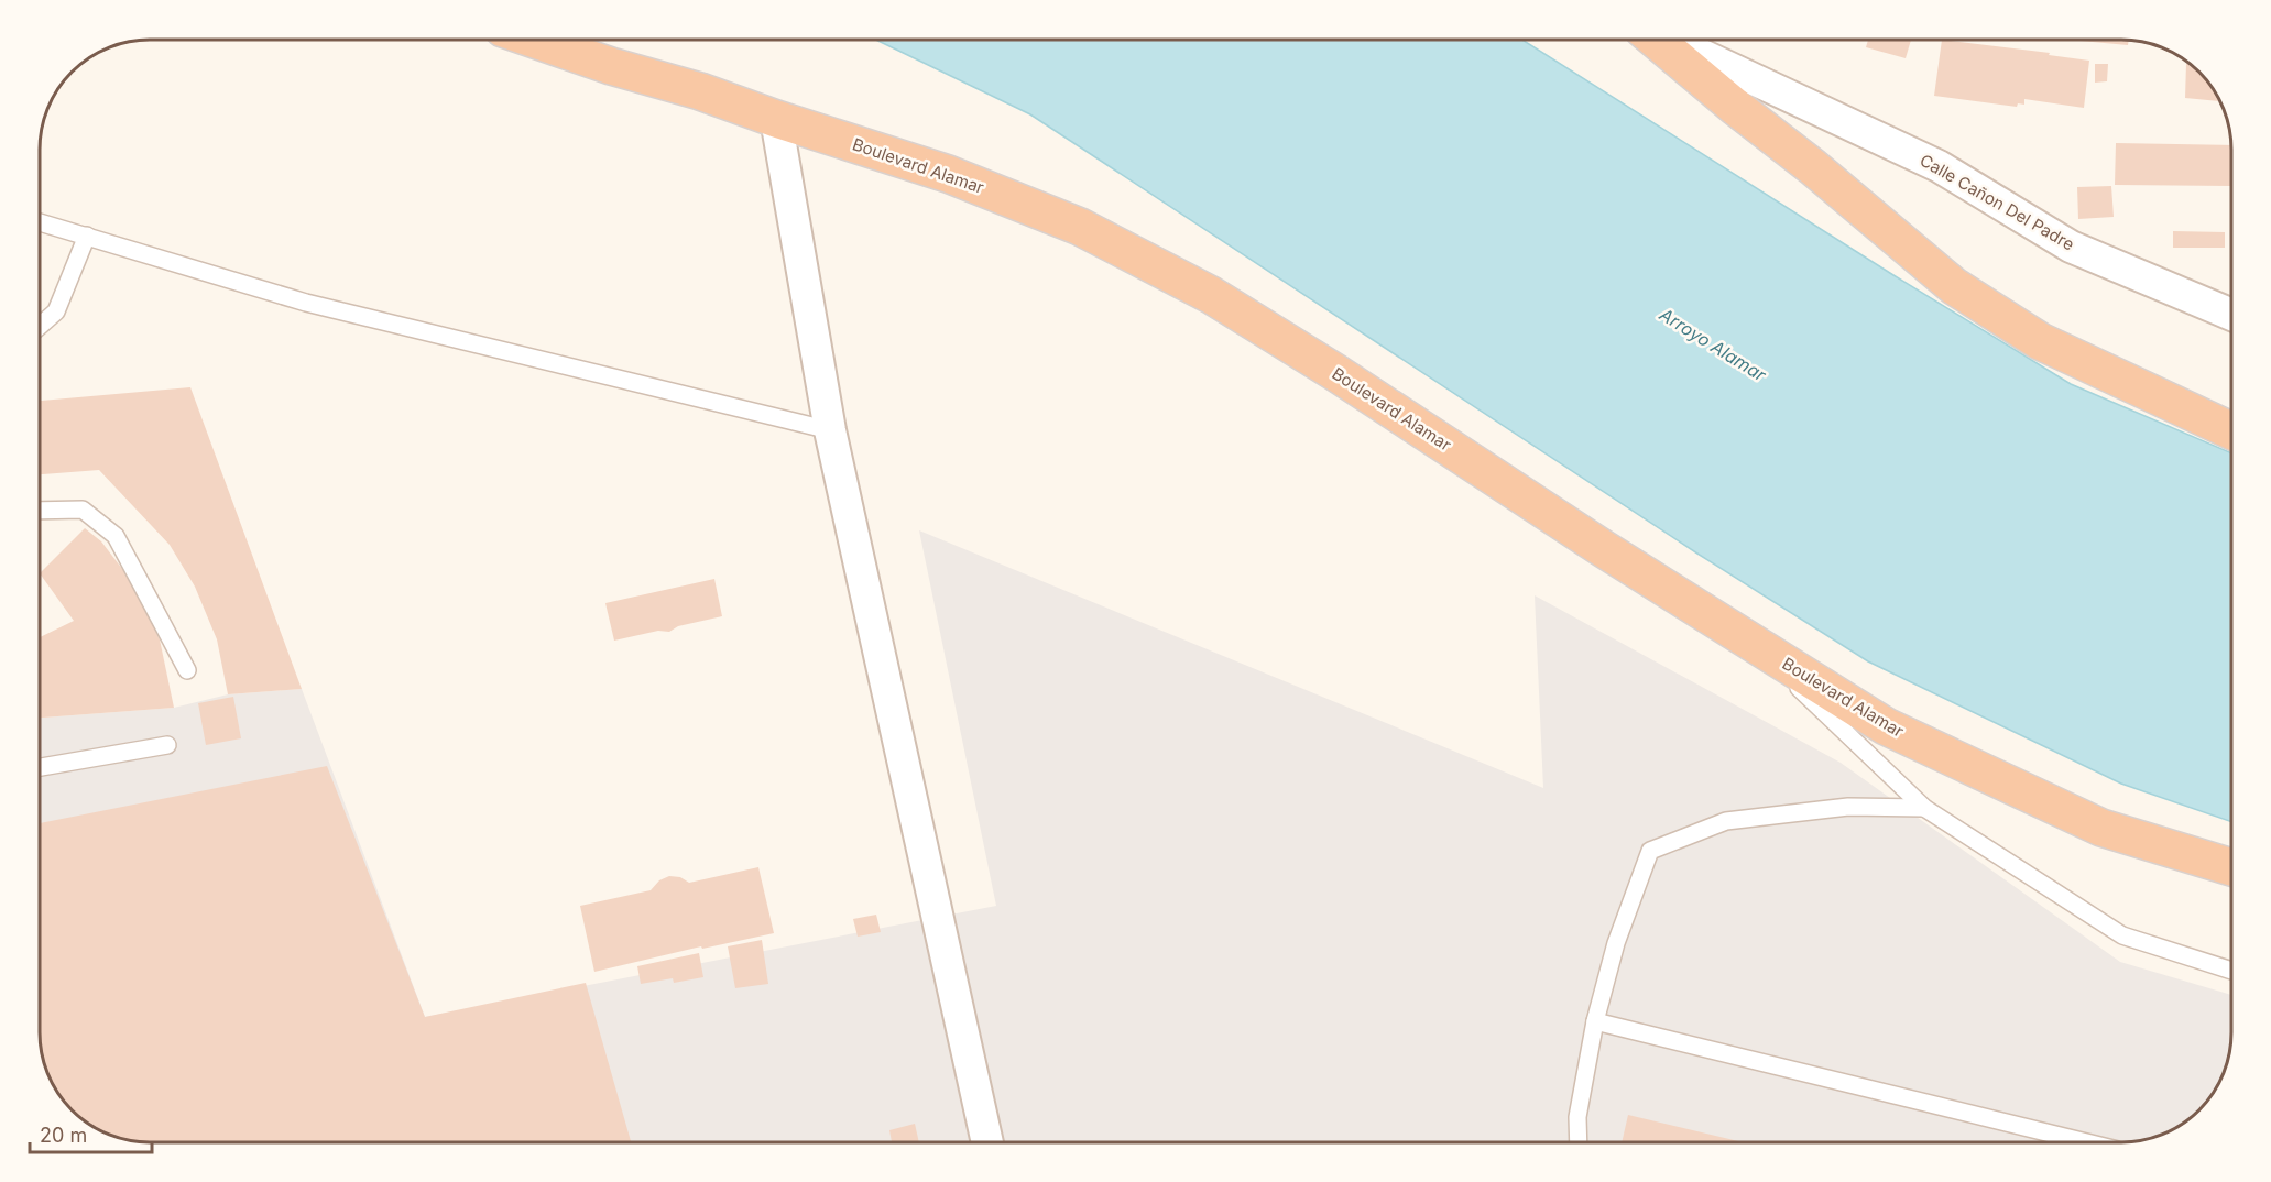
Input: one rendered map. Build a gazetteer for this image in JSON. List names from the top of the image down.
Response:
{
  "streets": {
    "highway": ["Boulevard Alamar"],
    "street": ["Calle Cañon Del Padre"]
  },
  "water": ["Arroyo Alamar"],
  "scale_bar": "20 m"
}
